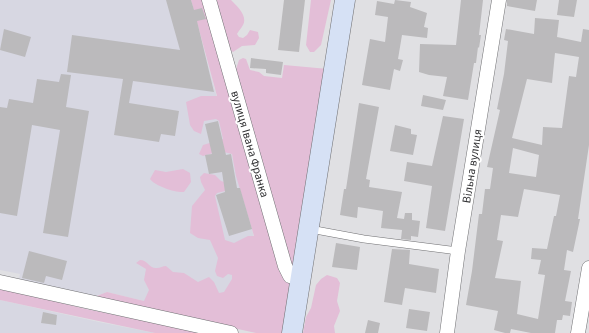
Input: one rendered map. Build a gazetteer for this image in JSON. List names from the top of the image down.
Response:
{
  "streets": {
    "street": ["вулиця Івана Франка", "Вільна вулиця"]
  }
}
